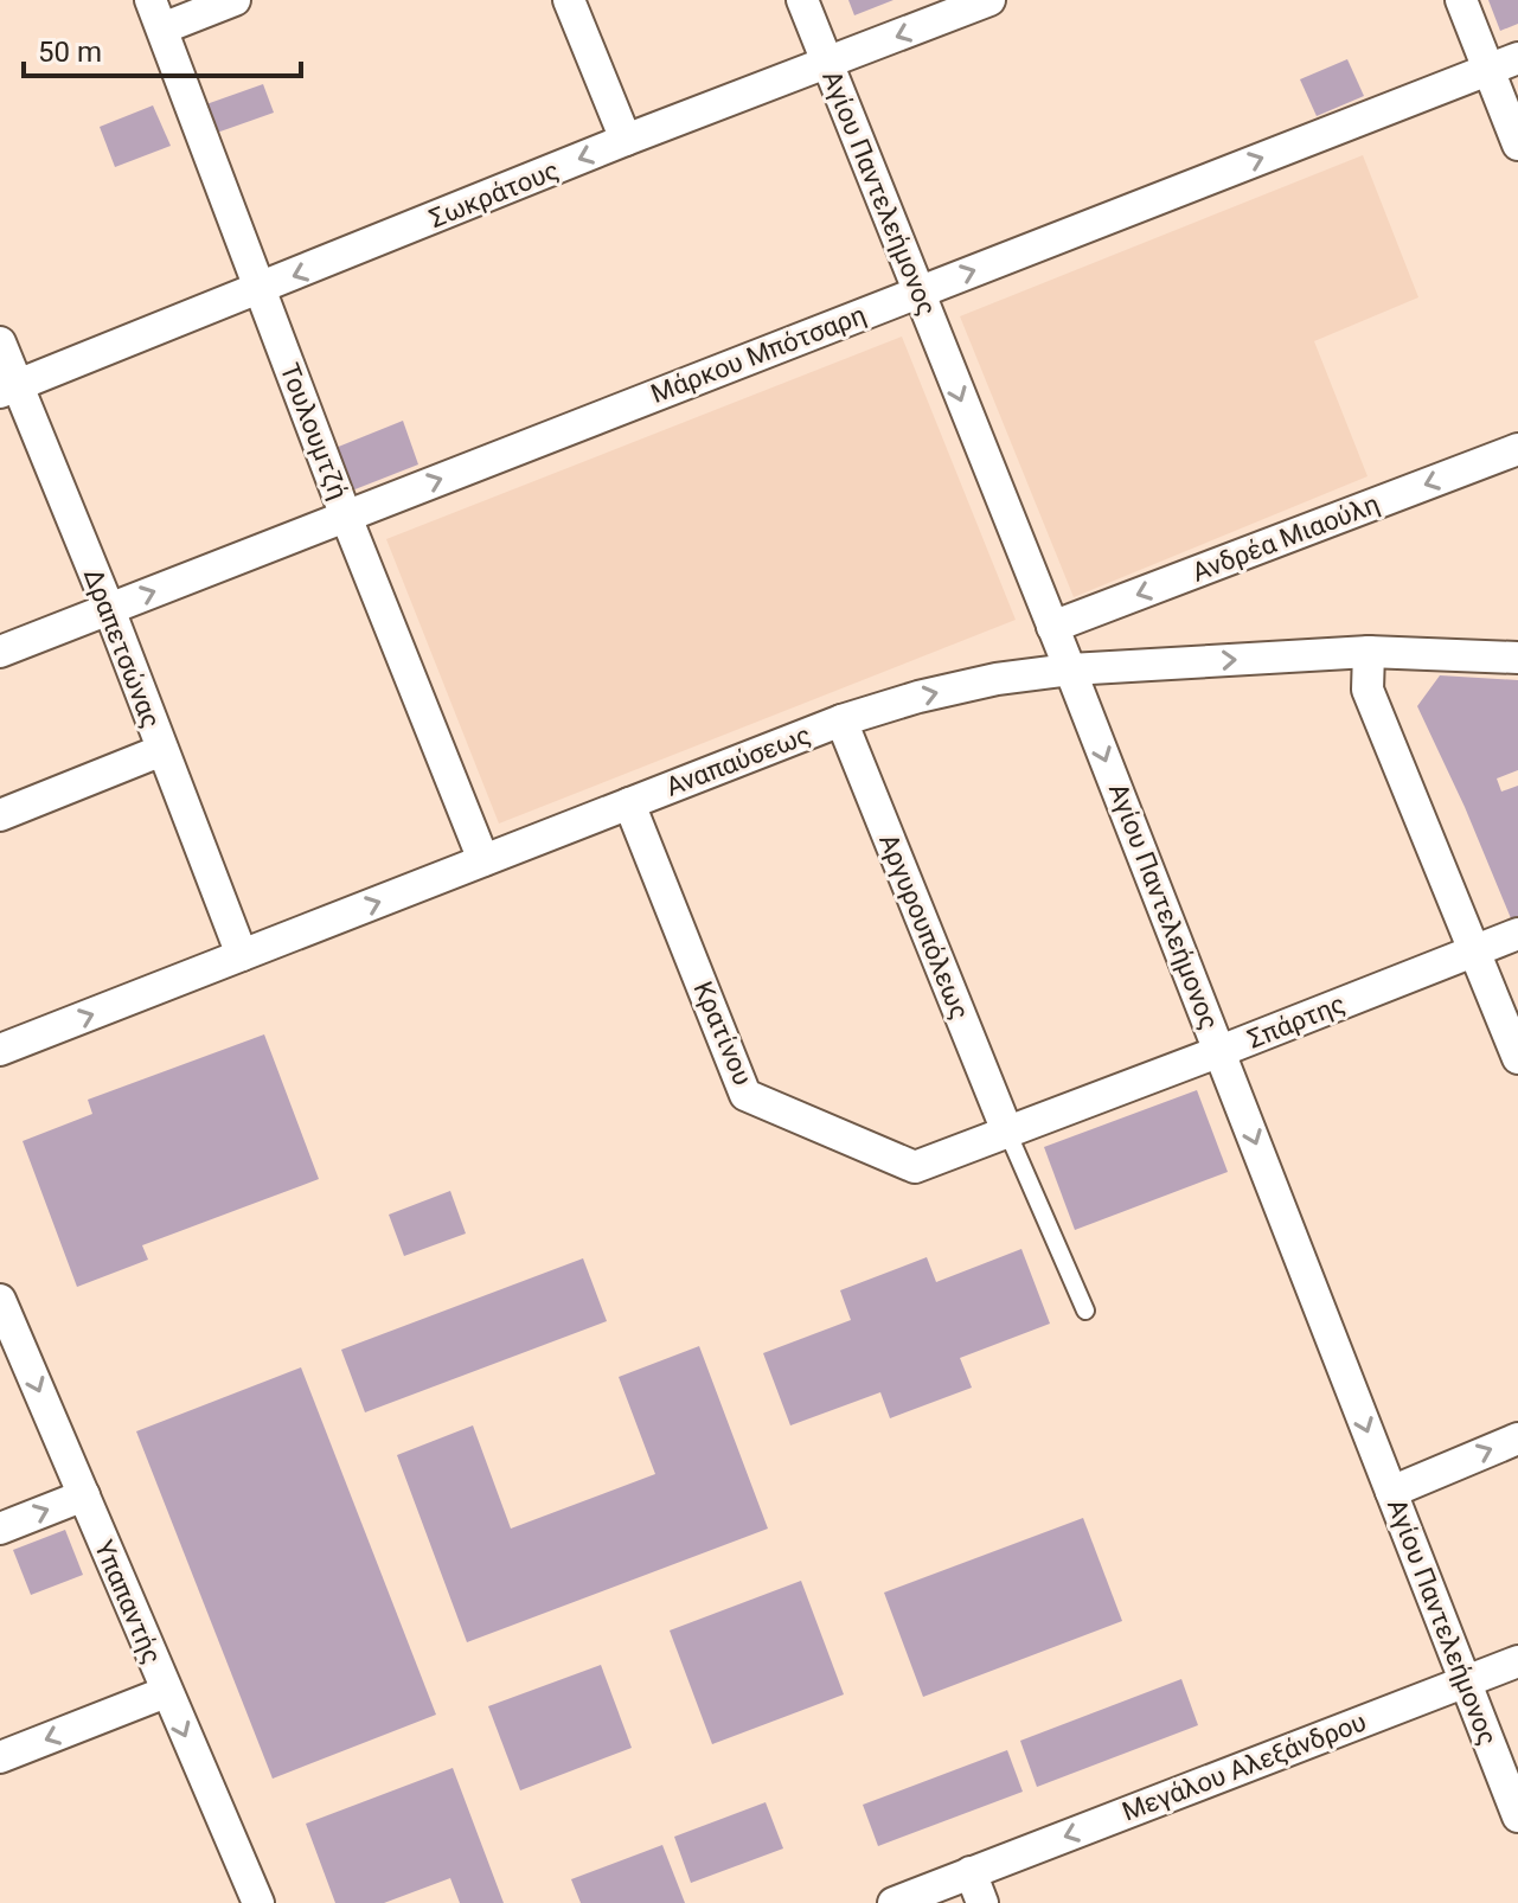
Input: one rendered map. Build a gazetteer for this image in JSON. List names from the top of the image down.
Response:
{
  "streets": {
    "street": [
      "Αγίου Παντελεήμονος",
      "Σωκράτους",
      "Μάρκου Μπότσαρη",
      "Τουλουμτζή",
      "Ανδρέα Μιαούλη",
      "Δραπετσώνας",
      "Αναπαύσεως",
      "Αργυρουπόλεως",
      "Σπάρτης",
      "Κρατίνου",
      "Υπαπαντής",
      "Μεγάλου Αλεξάνδρου"
    ]
  },
  "crossings": [
    ["Αγίου Παντελεήμονος", "Σωκράτους"],
    ["Αγίου Παντελεήμονος", "Μάρκου Μπότσαρη"],
    ["Αγίου Παντελεήμονος", "Ανδρέα Μιαούλη"],
    ["Αγίου Παντελεήμονος", "Αναπαύσεως"],
    ["Αγίου Παντελεήμονος", "Σπάρτης"],
    ["Αγίου Παντελεήμονος", "Μεγάλου Αλεξάνδρου"],
    ["Σωκράτους", "Τουλουμτζή"],
    ["Σωκράτους", "Δραπετσώνας"],
    ["Μάρκου Μπότσαρη", "Τουλουμτζή"],
    ["Μάρκου Μπότσαρη", "Δραπετσώνας"],
    ["Τουλουμτζή", "Αναπαύσεως"],
    ["Δραπετσώνας", "Αναπαύσεως"],
    ["Αναπαύσεως", "Αργυρουπόλεως"],
    ["Αναπαύσεως", "Κρατίνου"],
    ["Αργυρουπόλεως", "Σπάρτης"],
    ["Σπάρτης", "Κρατίνου"]
  ],
  "one_way": [
    "Σωκράτους",
    "Μάρκου Μπότσαρη",
    "Ανδρέα Μιαούλη",
    "Αναπαύσεως",
    "Υπαπαντής",
    "Μεγάλου Αλεξάνδρου"
  ],
  "scale_bar": "50 m"
}
